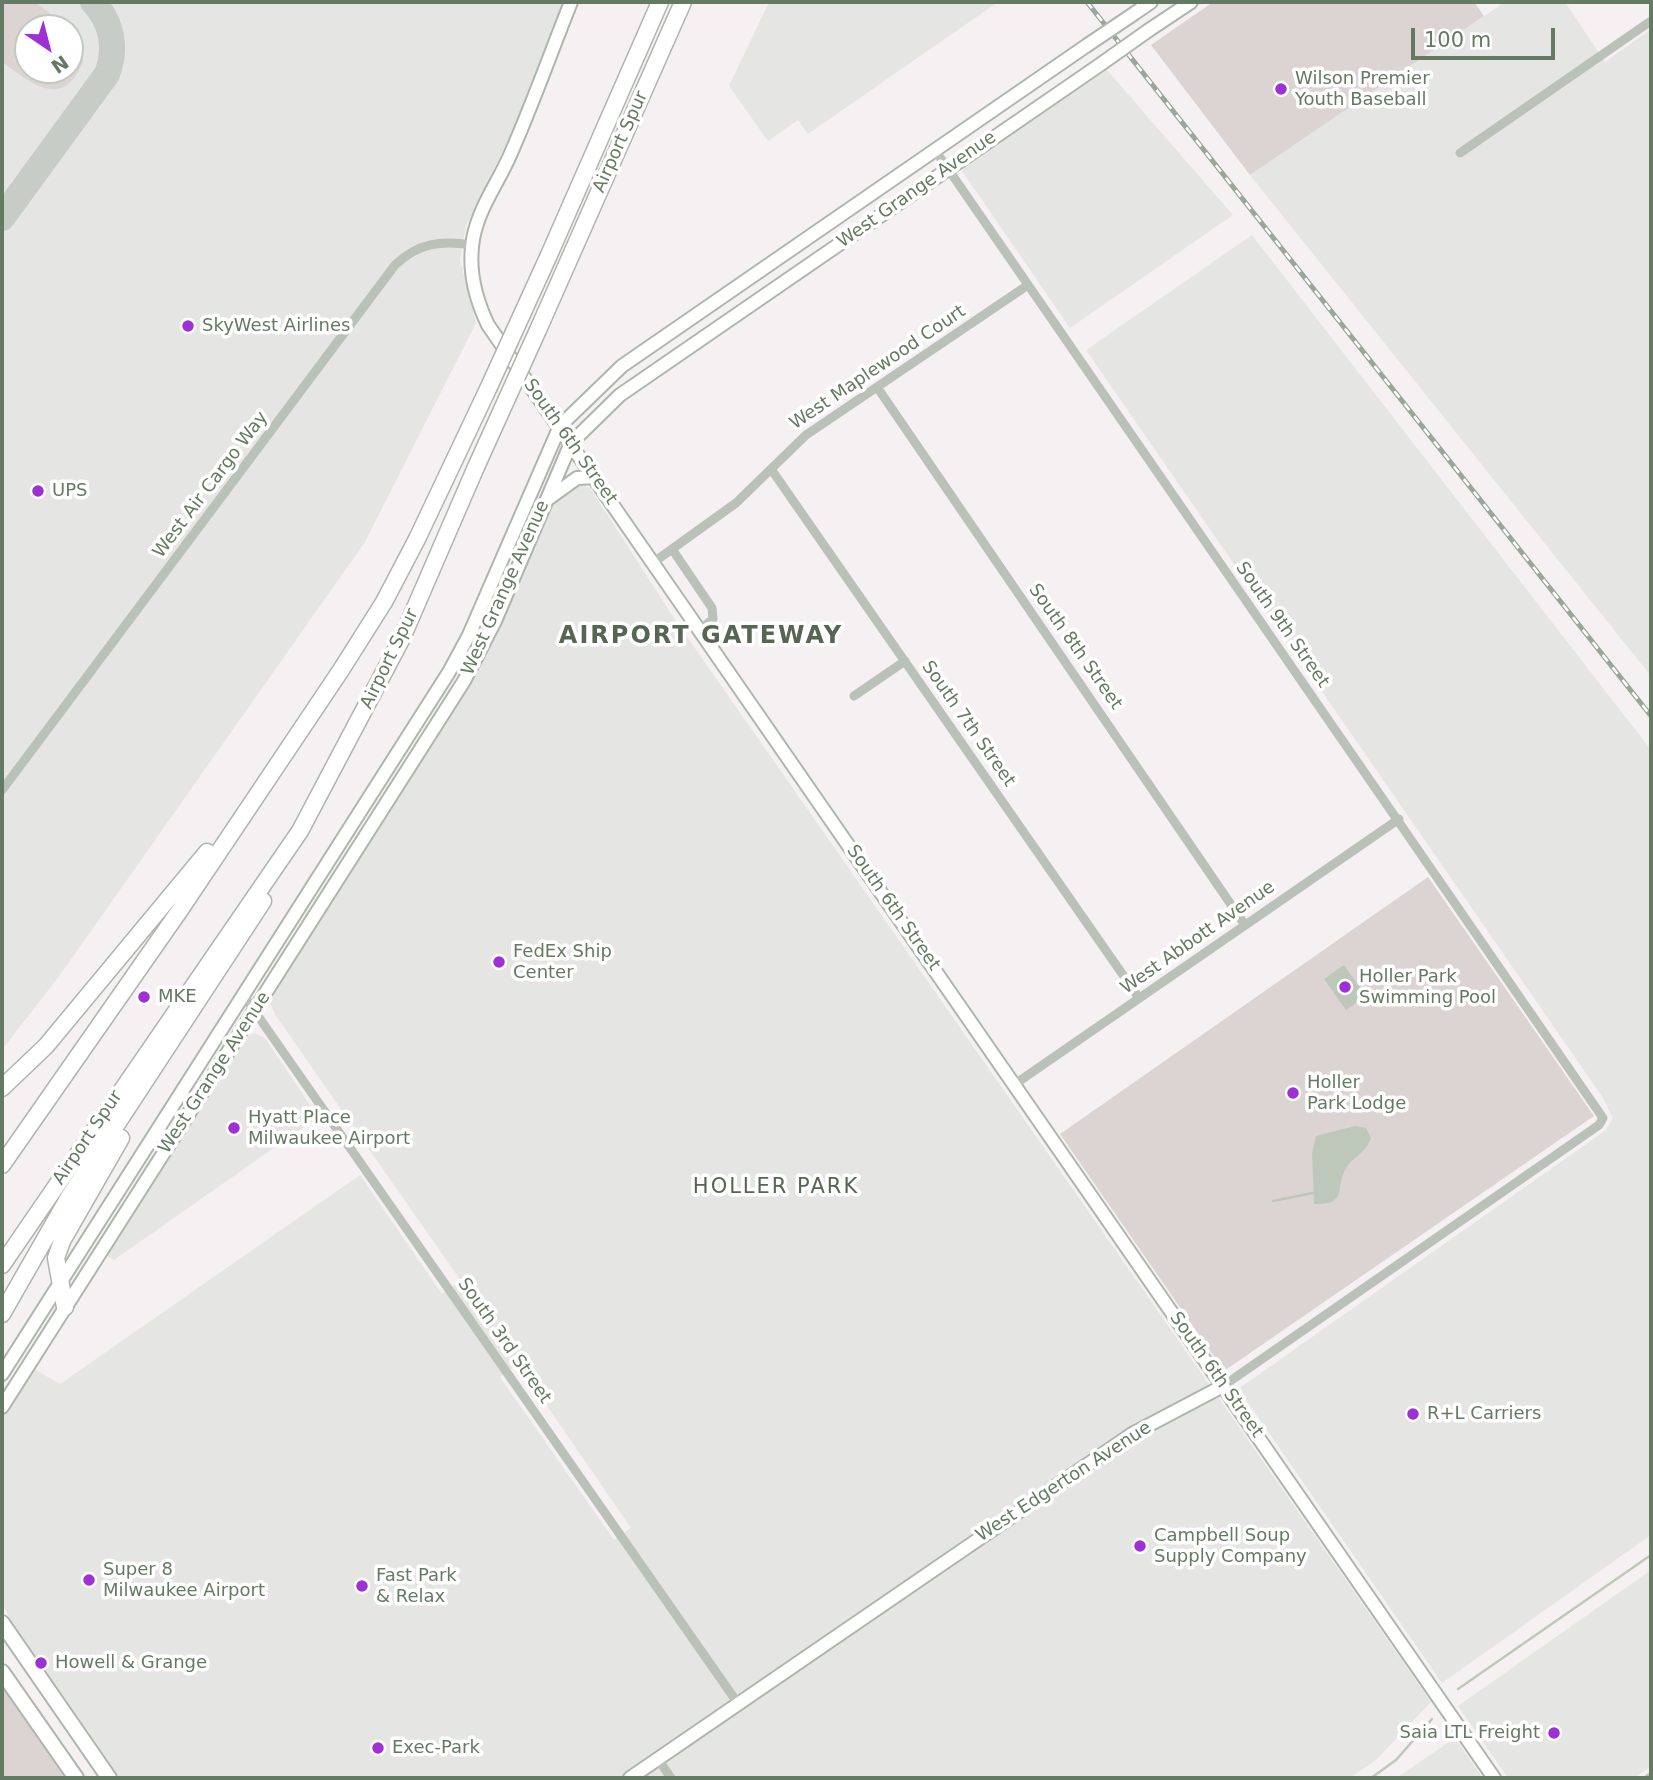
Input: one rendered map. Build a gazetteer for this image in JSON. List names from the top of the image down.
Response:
{
  "streets": {
    "highway": ["Airport Spur"],
    "street": [
      "West Grange Avenue",
      "West Maplewood Court",
      "South 6th Street",
      "West Air Cargo Way",
      "South 9th Street",
      "South 8th Street",
      "South 7th Street",
      "West Abbott Avenue",
      "South 3rd Street",
      "West Edgerton Avenue"
    ]
  },
  "crossings": [
    ["West Grange Avenue", "South 6th Street"],
    ["West Grange Avenue", "South 9th Street"],
    ["West Grange Avenue", "South 3rd Street"],
    ["West Maplewood Court", "South 6th Street"],
    ["West Maplewood Court", "South 9th Street"],
    ["West Maplewood Court", "South 8th Street"],
    ["West Maplewood Court", "South 7th Street"],
    ["South 6th Street", "West Air Cargo Way"],
    ["South 6th Street", "West Abbott Avenue"],
    ["South 6th Street", "West Edgerton Avenue"],
    ["South 9th Street", "West Abbott Avenue"],
    ["South 9th Street", "West Edgerton Avenue"],
    ["South 8th Street", "West Abbott Avenue"],
    ["South 7th Street", "West Abbott Avenue"],
    ["South 3rd Street", "West Edgerton Avenue"]
  ],
  "districts": ["AIRPORT GATEWAY", "HOLLER PARK"],
  "places": [
    "Wilson Premier Youth Baseball",
    "SkyWest Airlines",
    "UPS",
    "FedEx Ship Center",
    "Holler Park Swimming Pool",
    "MKE",
    "Holler Park Lodge",
    "Hyatt Place Milwaukee Airport",
    "R+L Carriers",
    "Campbell Soup Supply Company",
    "Super 8 Milwaukee Airport",
    "Fast Park & Relax",
    "Howell & Grange",
    "Saia LTL Freight",
    "Exec-Park"
  ],
  "scale_bar": "100 m",
  "north": "bottom right"
}
